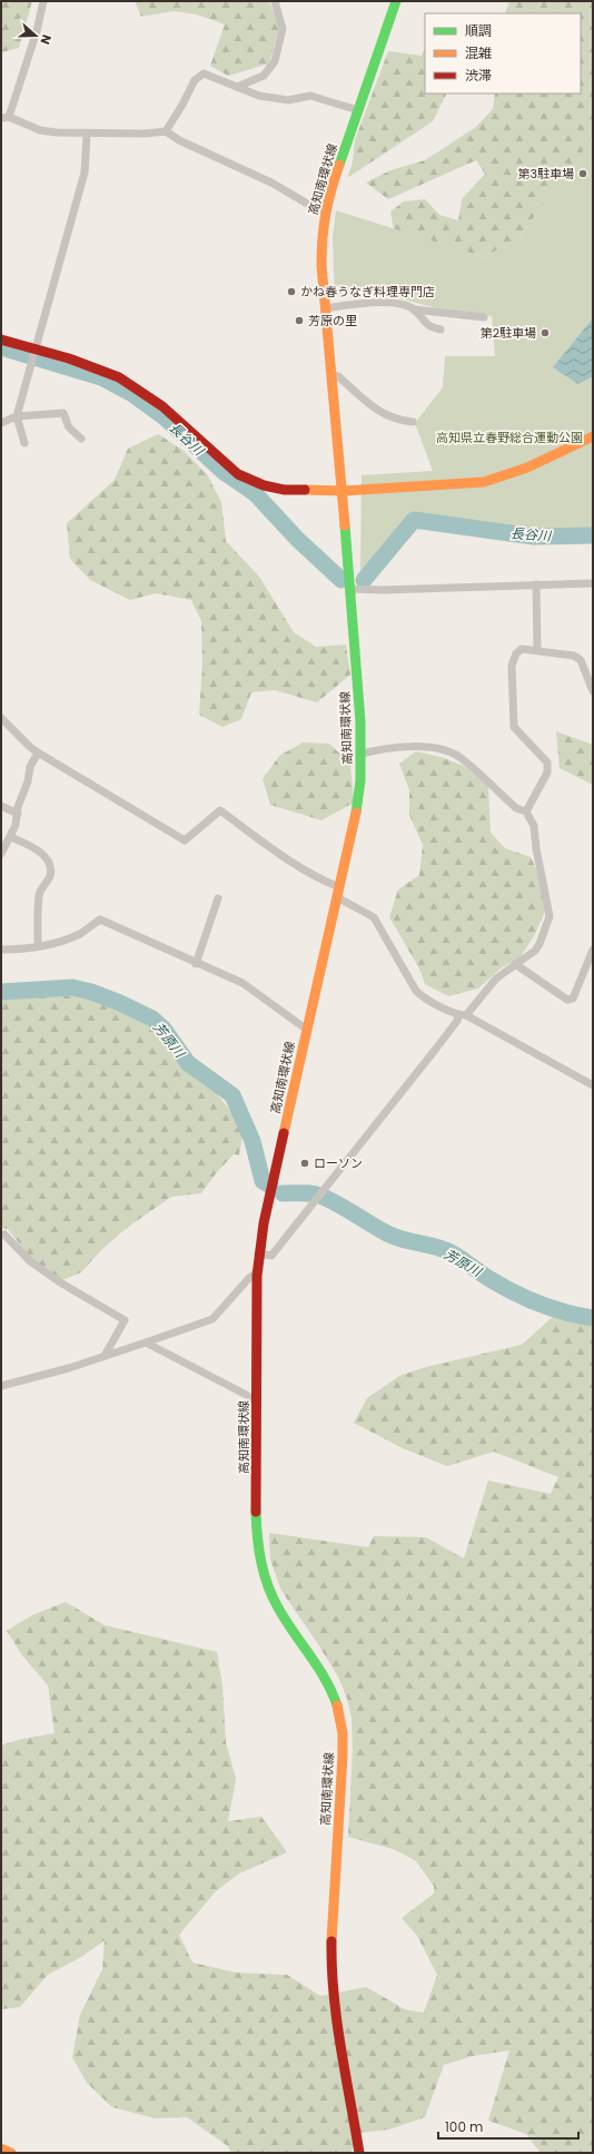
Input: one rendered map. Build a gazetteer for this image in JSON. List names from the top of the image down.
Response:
{
  "streets": {
    "main road": ["高知南環状線"]
  },
  "water": ["長谷川", "芳原川"],
  "parks": ["高知県立春野総合運動公園"],
  "places": [
    "第3駐車場",
    "かね春うなぎ料理専門店",
    "芳原の里",
    "第2駐車場",
    "ローソン"
  ],
  "legend": ["順調", "混雑", "渋滞"],
  "scale_bar": "100 m",
  "north": "right"
}
